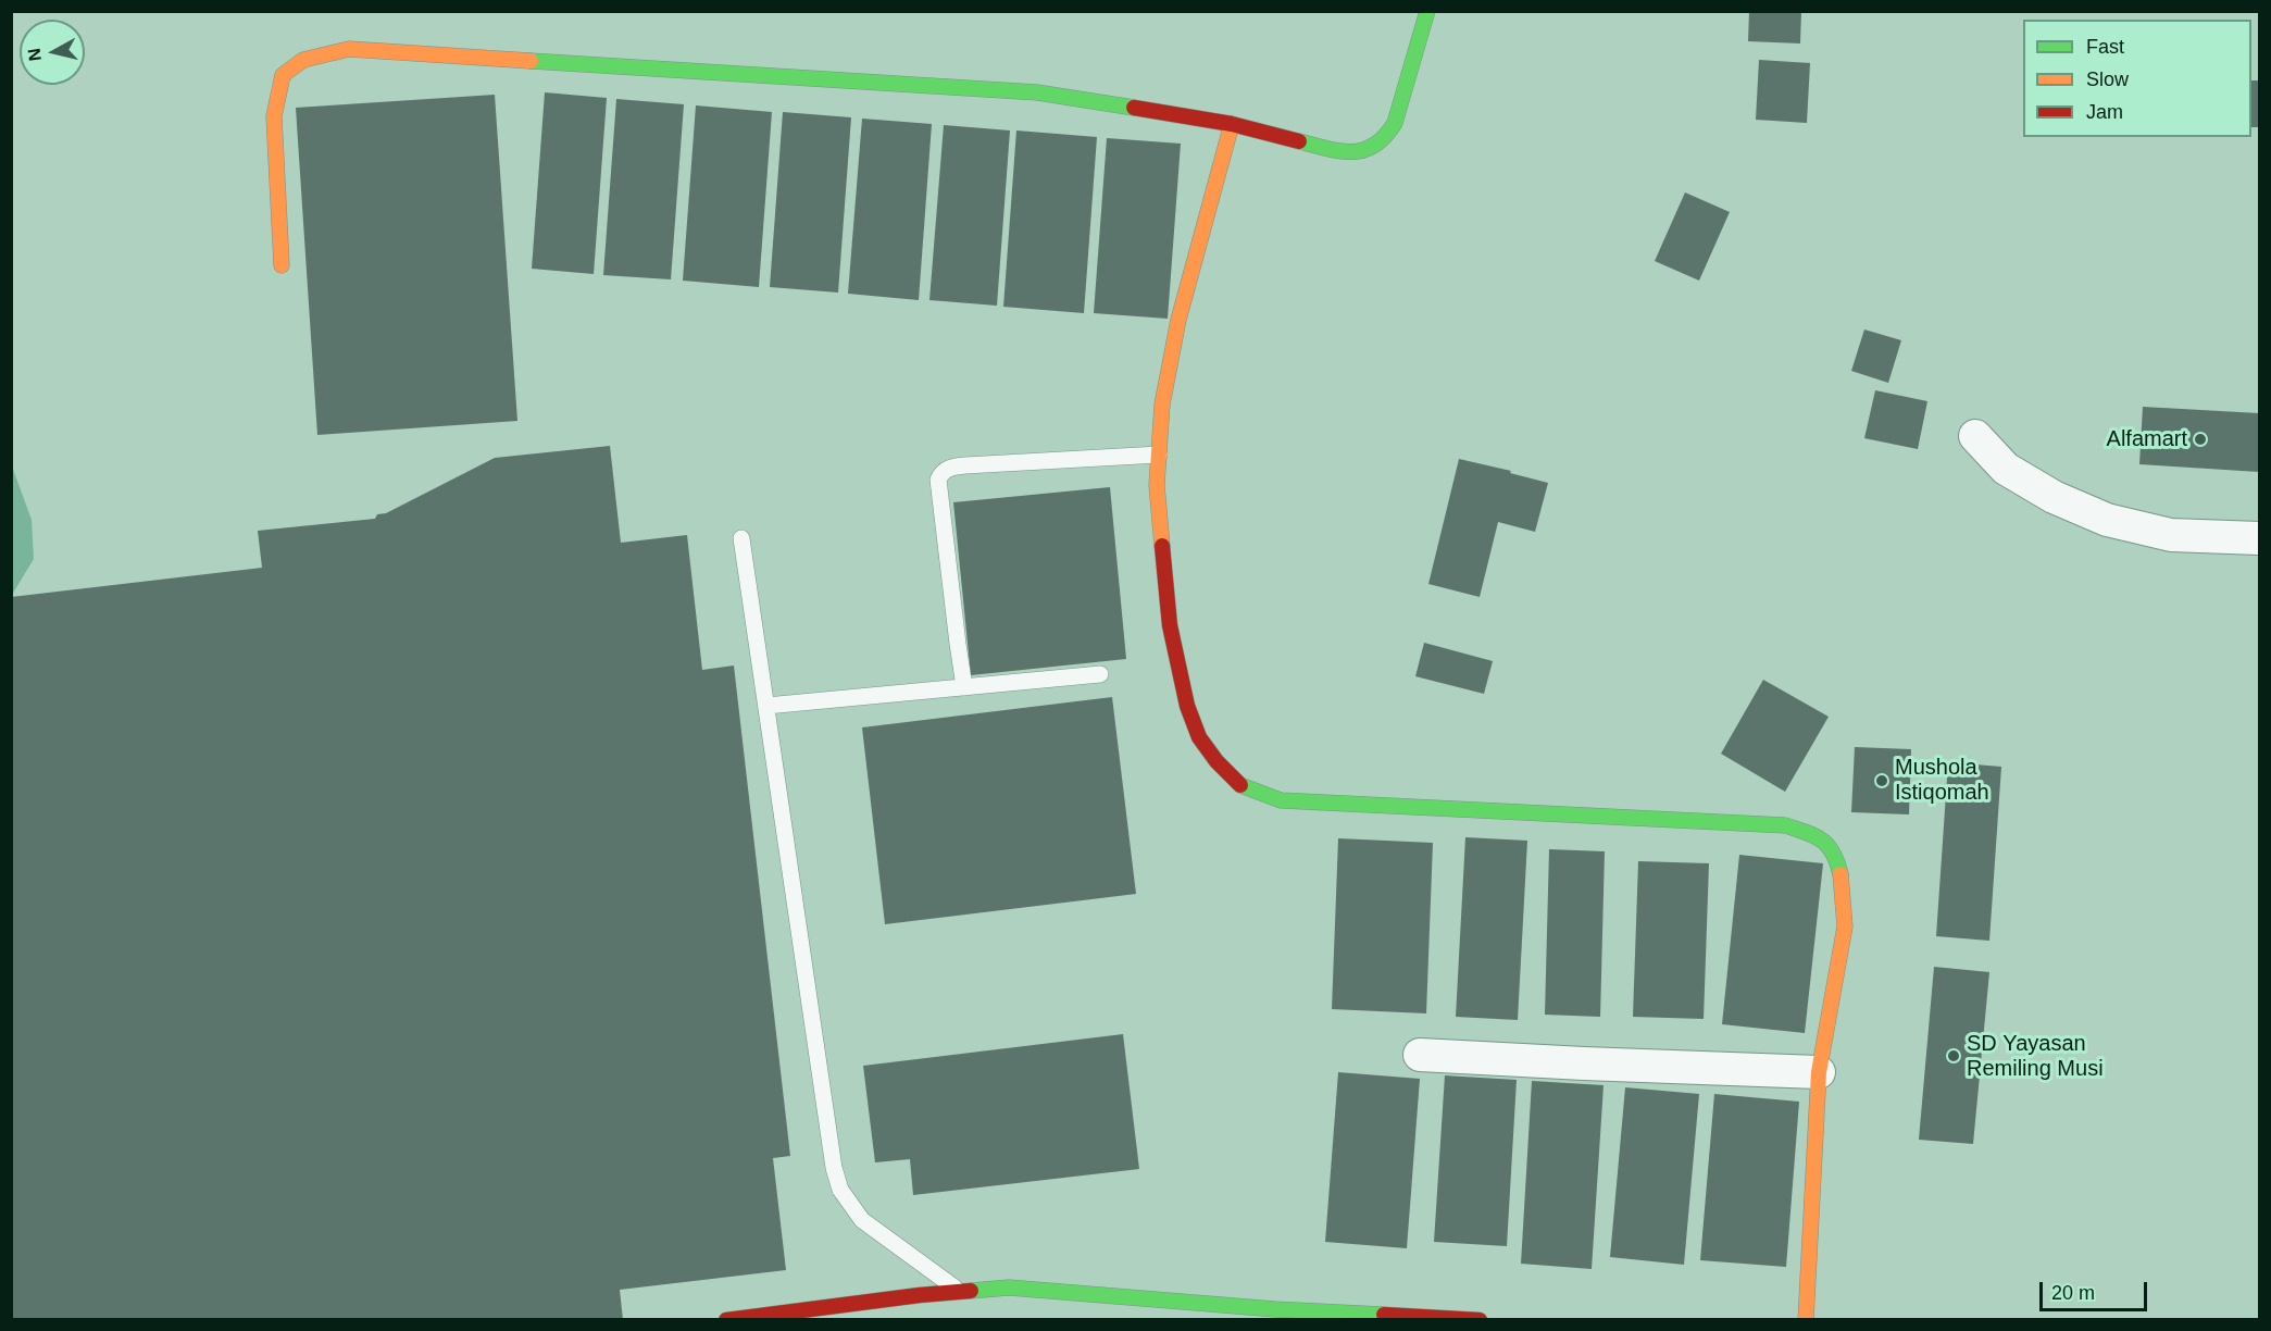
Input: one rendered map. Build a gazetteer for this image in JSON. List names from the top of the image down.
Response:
{
  "places": ["Alfamart", "Mushola Istiqomah", "SD Yayasan Remiling Musi"],
  "legend": ["Fast", "Slow", "Jam"],
  "scale_bar": "20 m",
  "north": "left"
}
